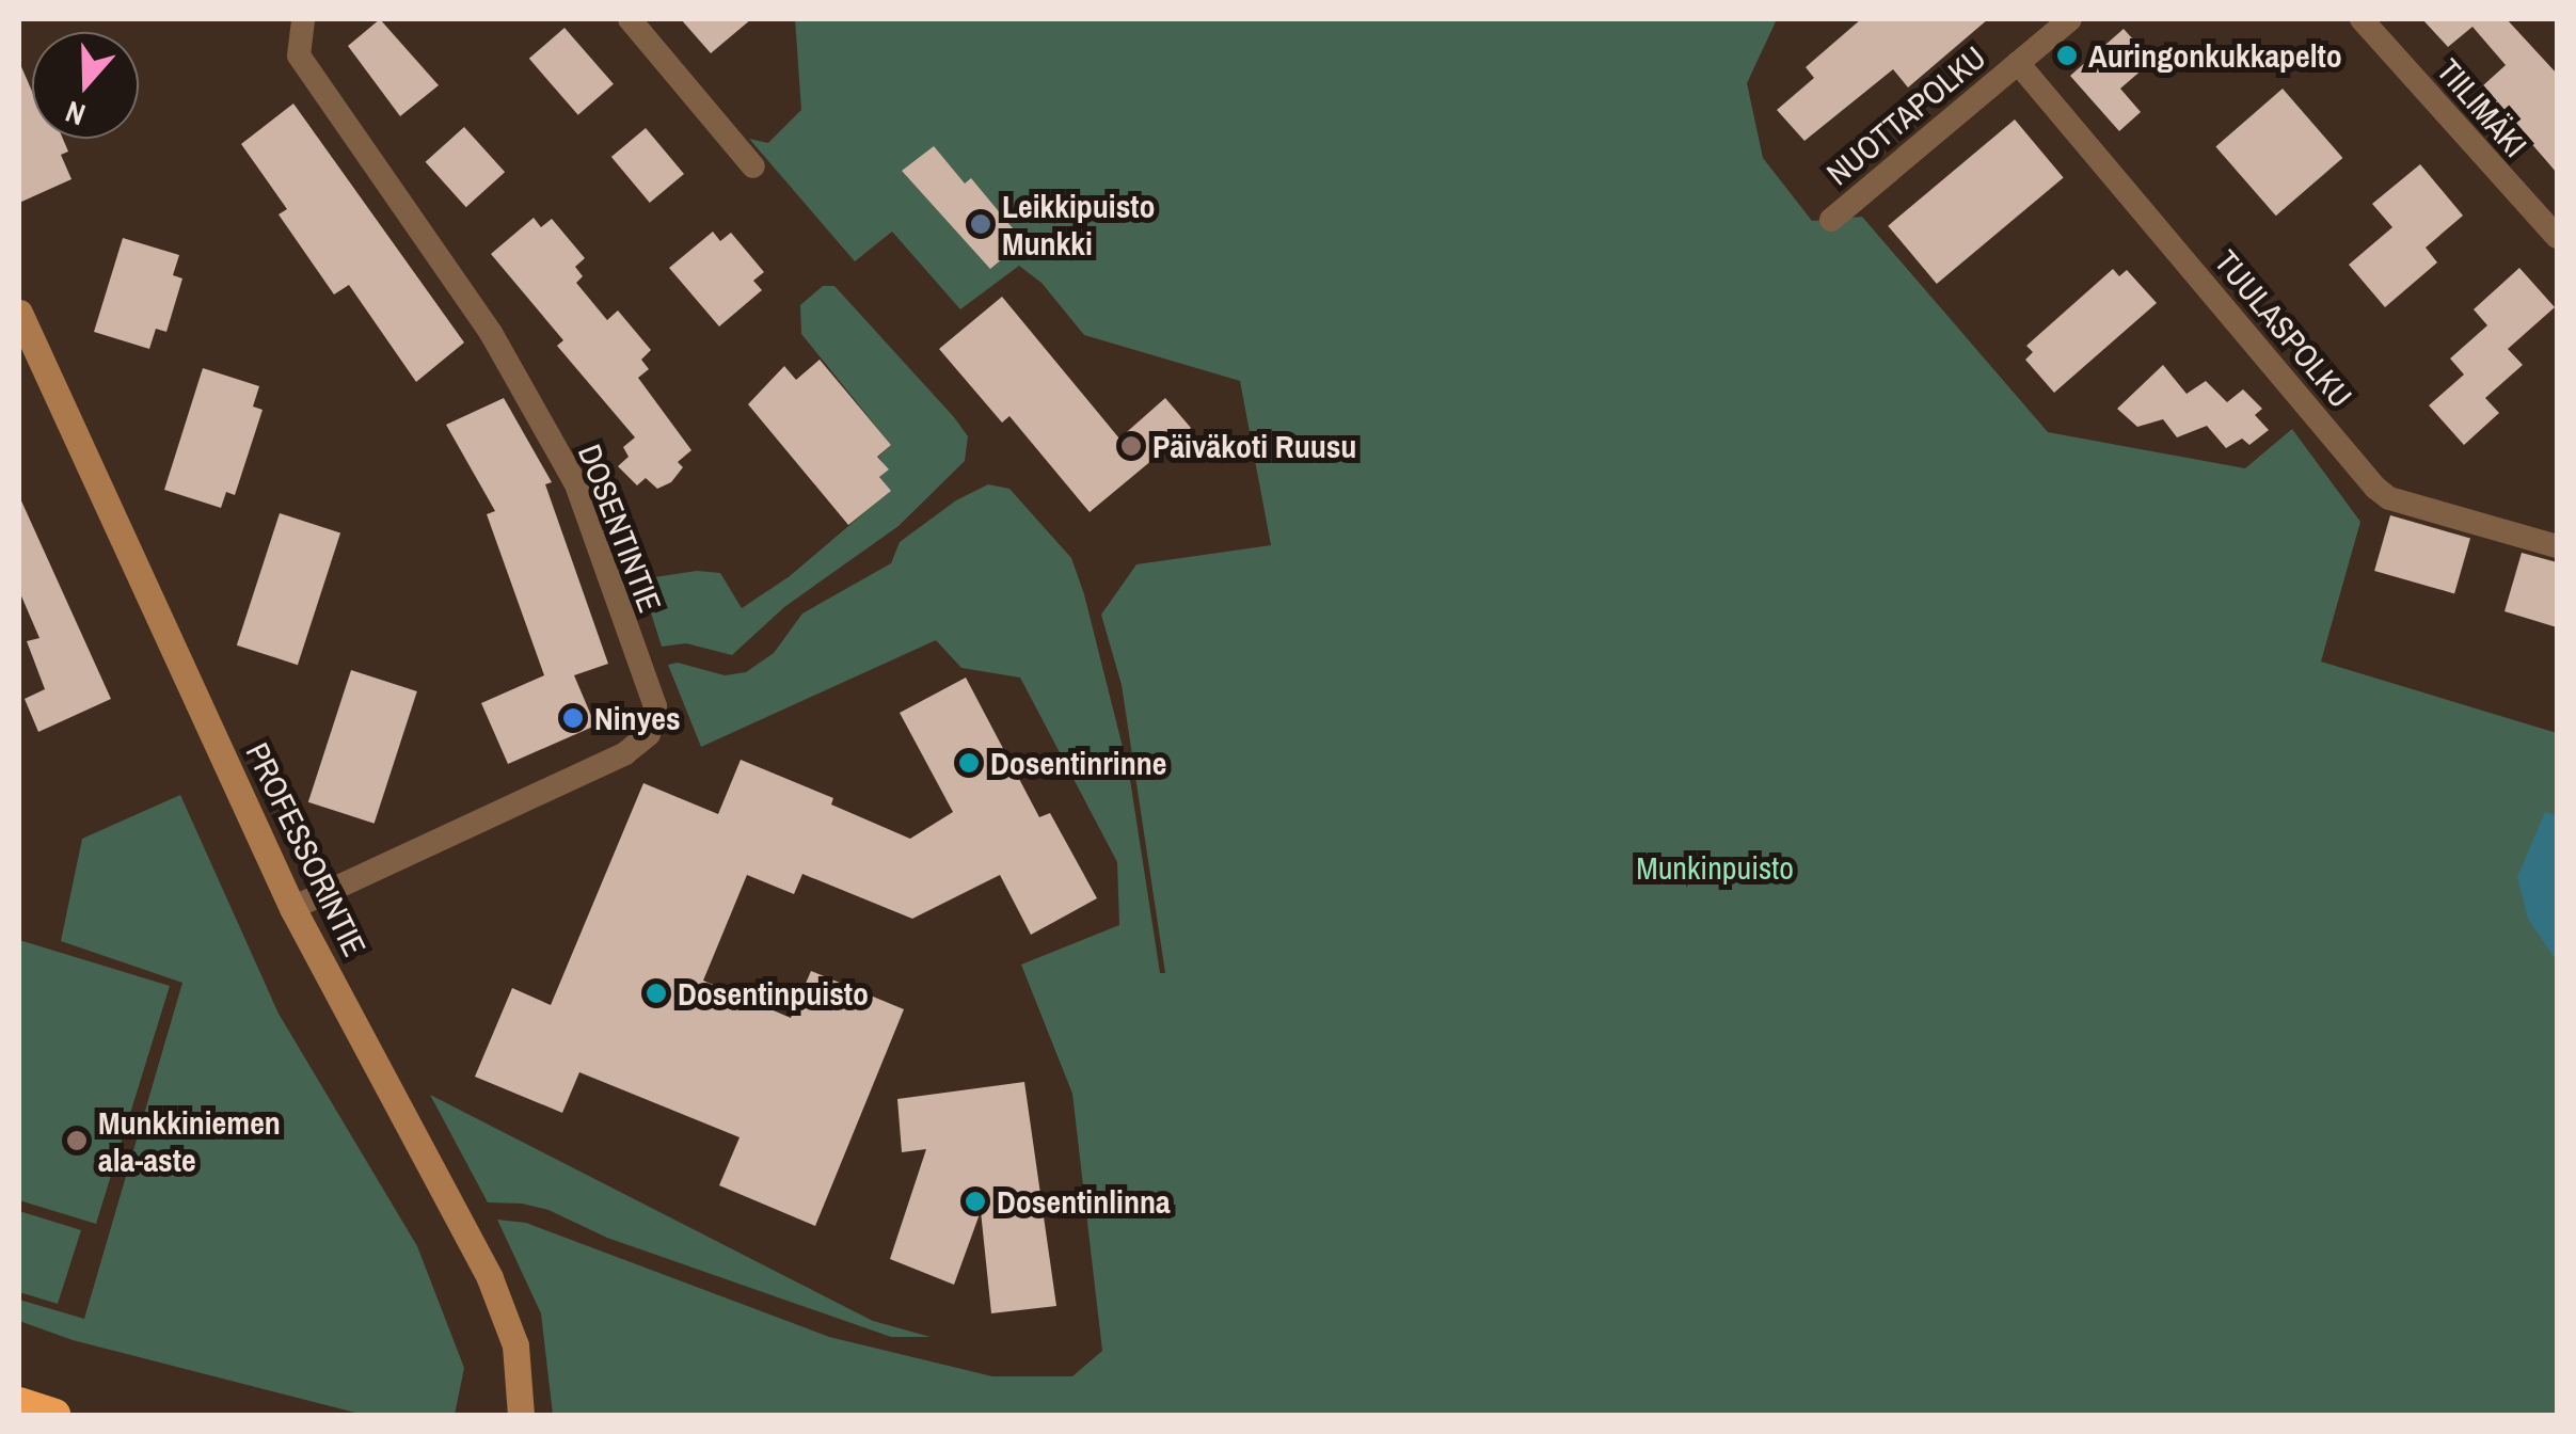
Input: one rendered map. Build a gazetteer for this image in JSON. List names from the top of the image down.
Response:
{
  "streets": {
    "street": [
      "TIILIMÄKI",
      "NUOTTAPOLKU",
      "TUULASPOLKU",
      "DOSENTINTIE",
      "PROFESSORINTIE"
    ]
  },
  "crossings": [
    ["NUOTTAPOLKU", "TUULASPOLKU"],
    ["DOSENTINTIE", "PROFESSORINTIE"]
  ],
  "parks": ["Munkinpuisto"],
  "places": [
    "Auringonkukkapelto",
    "Leikkipuisto Munkki",
    "Päiväkoti Ruusu",
    "Ninyes",
    "Dosentinrinne",
    "Dosentinpuisto",
    "Munkkiniemen ala-aste",
    "Dosentinlinna"
  ],
  "north": "bottom"
}
